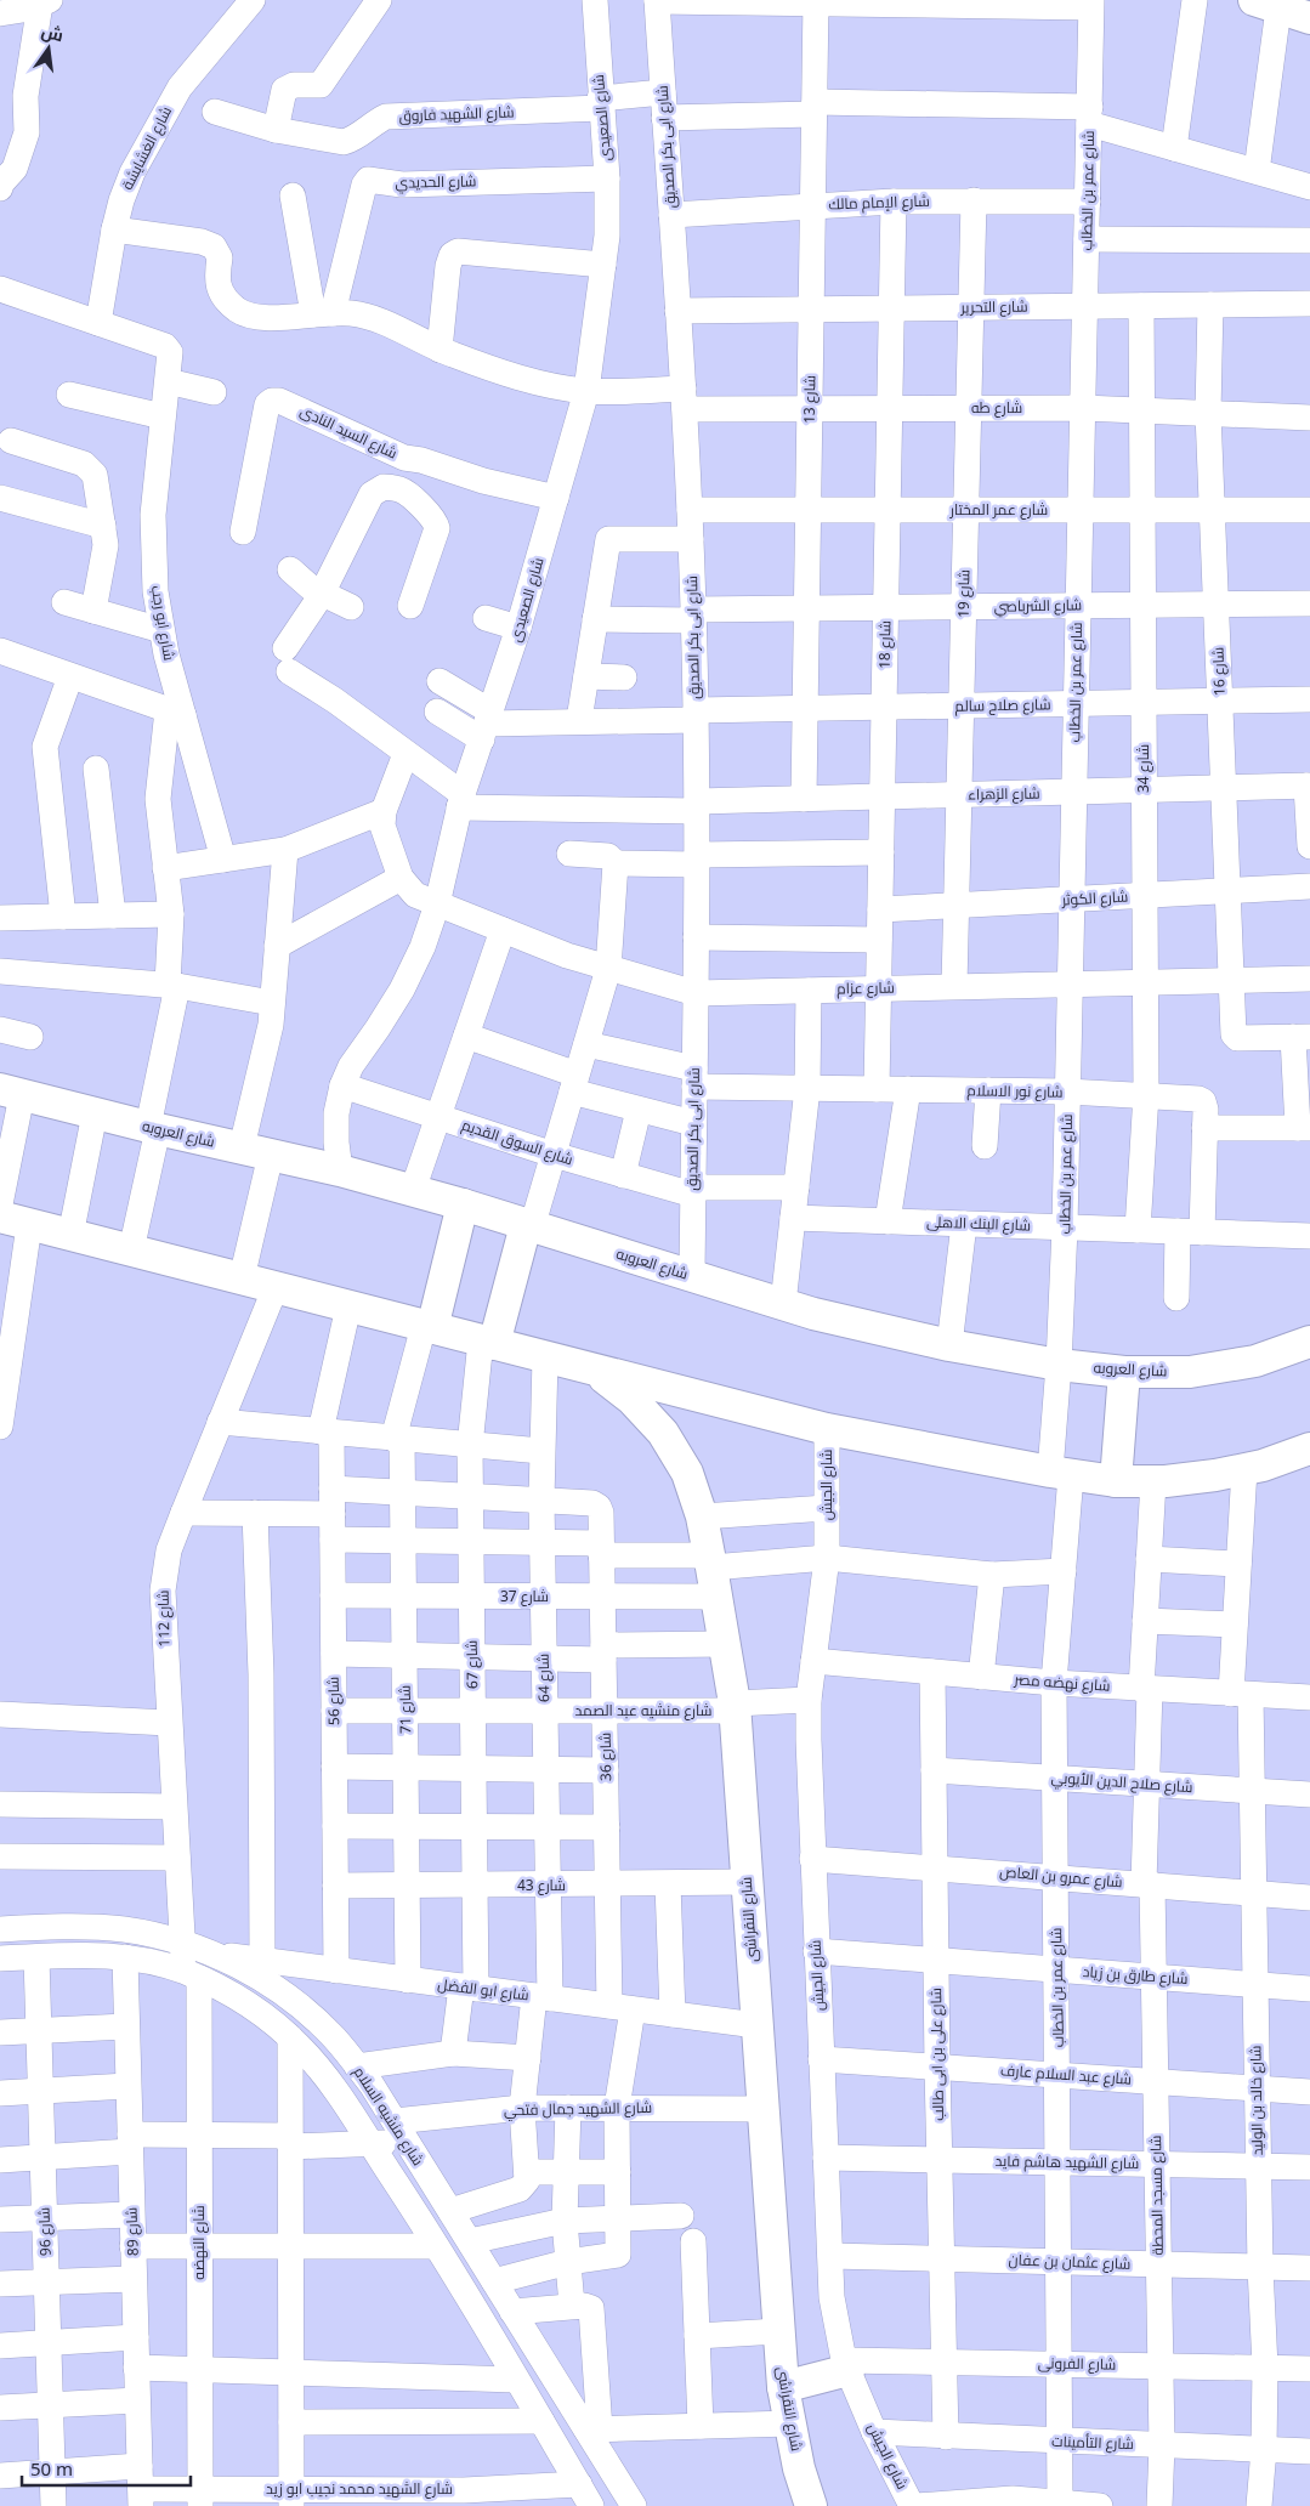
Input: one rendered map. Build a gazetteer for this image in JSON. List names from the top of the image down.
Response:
{
  "streets": {
    "street": [
      "شارع الشهيد فاروق",
      "شارع الصعيدى",
      "شارع ابى بكر الصديق",
      "شارع الغشايشة",
      "شارع الحديدي",
      "شارع عمر بن الخطاب",
      "شارع الإمام مالك",
      "شارع التحرير",
      "شارع 13",
      "شارع طه",
      "شارع السيد النادى",
      "شارع عمر المختار",
      "شارع 19",
      "شارع الشرباصي",
      "شارع ابو رجب",
      "شارع 18",
      "شارع 16",
      "شارع صلاح سالم",
      "شارع 34",
      "شارع الزهراء",
      "شارع الكوثر",
      "شارع عزام",
      "شارع نور الاسلام",
      "شارع العروبه",
      "شارع السوق القديم",
      "شارع البنك الاهلى",
      "شارع الجيش",
      "شارع 37",
      "شارع 112",
      "شارع 67",
      "شارع 64",
      "شارع نهضه مصر",
      "شارع 56",
      "شارع 71",
      "شارع منشيه عبد الصمد",
      "شارع 36",
      "شارع صلاح الدين الأيوبي",
      "شارع عمرو بن العاص",
      "شارع 43",
      "شارع النقراشى",
      "شارع طارق بن زياد",
      "شارع ابو الفضل",
      "شارع على بن ابى طالب",
      "شارع عبد السلام عارف",
      "شارع خالد بن الوليد",
      "شارع الشهيد جمال فتحي",
      "شارع منشيه السلام",
      "شارع الشهيد هاشم فايد",
      "شارع مسجد المحطة",
      "شارع 96",
      "شارع 89",
      "شارع النهضه",
      "شارع عثمان بن عفان",
      "شارع الفرونى",
      "شارع التأمينات",
      "شارع الشهيد محمد نجيب ابو زيد"
    ]
  },
  "crossings": [
    ["شارع الشهيد فاروق", "شارع الصعيدى"],
    ["شارع الشهيد فاروق", "شارع ابى بكر الصديق"],
    ["شارع الشهيد فاروق", "شارع عمر بن الخطاب"],
    ["شارع الشهيد فاروق", "شارع 13"],
    ["شارع الصعيدى", "شارع الحديدي"],
    ["شارع الصعيدى", "شارع طه"],
    ["شارع الصعيدى", "شارع السيد النادى"],
    ["شارع الصعيدى", "شارع صلاح سالم"],
    ["شارع الصعيدى", "شارع الزهراء"],
    ["شارع الصعيدى", "شارع عزام"],
    ["شارع الصعيدى", "شارع العروبه"],
    ["شارع الصعيدى", "شارع السوق القديم"],
    ["شارع ابى بكر الصديق", "شارع الإمام مالك"],
    ["شارع ابى بكر الصديق", "شارع التحرير"],
    ["شارع ابى بكر الصديق", "شارع طه"],
    ["شارع ابى بكر الصديق", "شارع عمر المختار"],
    ["شارع ابى بكر الصديق", "شارع الشرباصي"],
    ["شارع ابى بكر الصديق", "شارع صلاح سالم"],
    ["شارع ابى بكر الصديق", "شارع الزهراء"],
    ["شارع ابى بكر الصديق", "شارع عزام"],
    ["شارع ابى بكر الصديق", "شارع نور الاسلام"],
    ["شارع ابى بكر الصديق", "شارع العروبه"],
    ["شارع ابى بكر الصديق", "شارع السوق القديم"],
    ["شارع الغشايشة", "شارع طه"],
    ["شارع الغشايشة", "شارع ابو رجب"],
    ["شارع الحديدي", "شارع طه"],
    ["شارع عمر بن الخطاب", "شارع الإمام مالك"],
    ["شارع عمر بن الخطاب", "شارع التحرير"],
    ["شارع عمر بن الخطاب", "شارع طه"],
    ["شارع عمر بن الخطاب", "شارع عمر المختار"],
    ["شارع عمر بن الخطاب", "شارع الشرباصي"],
    ["شارع عمر بن الخطاب", "شارع صلاح سالم"],
    ["شارع عمر بن الخطاب", "شارع الزهراء"],
    ["شارع عمر بن الخطاب", "شارع الكوثر"],
    ["شارع عمر بن الخطاب", "شارع عزام"],
    ["شارع عمر بن الخطاب", "شارع نور الاسلام"],
    ["شارع عمر بن الخطاب", "شارع العروبه"],
    ["شارع عمر بن الخطاب", "شارع البنك الاهلى"],
    ["شارع عمر بن الخطاب", "شارع نهضه مصر"],
    ["شارع عمر بن الخطاب", "شارع صلاح الدين الأيوبي"],
    ["شارع عمر بن الخطاب", "شارع عمرو بن العاص"],
    ["شارع عمر بن الخطاب", "شارع طارق بن زياد"],
    ["شارع عمر بن الخطاب", "شارع عبد السلام عارف"],
    ["شارع عمر بن الخطاب", "شارع الشهيد هاشم فايد"],
    ["شارع عمر بن الخطاب", "شارع عثمان بن عفان"],
    ["شارع عمر بن الخطاب", "شارع الفرونى"],
    ["شارع عمر بن الخطاب", "شارع التأمينات"],
    ["شارع الإمام مالك", "شارع 13"],
    ["شارع الإمام مالك", "شارع 19"],
    ["شارع الإمام مالك", "شارع 18"],
    ["شارع التحرير", "شارع 13"],
    ["شارع التحرير", "شارع 19"],
    ["شارع التحرير", "شارع 18"],
    ["شارع التحرير", "شارع 16"],
    ["شارع التحرير", "شارع 34"],
    ["شارع 13", "شارع طه"],
    ["شارع 13", "شارع عمر المختار"],
    ["شارع 13", "شارع الشرباصي"],
    ["شارع 13", "شارع صلاح سالم"],
    ["شارع 13", "شارع الزهراء"],
    ["شارع طه", "شارع 19"],
    ["شارع طه", "شارع 18"],
    ["شارع طه", "شارع 16"],
    ["شارع طه", "شارع 34"],
    ["شارع عمر المختار", "شارع 19"],
    ["شارع عمر المختار", "شارع 18"],
    ["شارع عمر المختار", "شارع 16"],
    ["شارع عمر المختار", "شارع 34"],
    ["شارع 19", "شارع الشرباصي"],
    ["شارع 19", "شارع صلاح سالم"],
    ["شارع 19", "شارع الزهراء"],
    ["شارع 19", "شارع الكوثر"],
    ["شارع 19", "شارع عزام"],
    ["شارع الشرباصي", "شارع 18"],
    ["شارع الشرباصي", "شارع 16"],
    ["شارع الشرباصي", "شارع 34"],
    ["شارع 18", "شارع صلاح سالم"],
    ["شارع 18", "شارع الزهراء"],
    ["شارع 18", "شارع الكوثر"],
    ["شارع 18", "شارع عزام"],
    ["شارع 18", "شارع نور الاسلام"],
    ["شارع 16", "شارع صلاح سالم"],
    ["شارع 16", "شارع الزهراء"],
    ["شارع 16", "شارع الكوثر"],
    ["شارع 16", "شارع عزام"],
    ["شارع صلاح سالم", "شارع 34"],
    ["شارع 34", "شارع الزهراء"],
    ["شارع 34", "شارع الكوثر"],
    ["شارع 34", "شارع عزام"],
    ["شارع 34", "شارع نور الاسلام"],
    ["شارع 34", "شارع البنك الاهلى"],
    ["شارع نور الاسلام", "شارع البنك الاهلى"],
    ["شارع الجيش", "شارع نهضه مصر"],
    ["شارع الجيش", "شارع منشيه عبد الصمد"],
    ["شارع الجيش", "شارع عمرو بن العاص"],
    ["شارع الجيش", "شارع طارق بن زياد"],
    ["شارع الجيش", "شارع عبد السلام عارف"],
    ["شارع الجيش", "شارع الشهيد هاشم فايد"],
    ["شارع الجيش", "شارع عثمان بن عفان"],
    ["شارع الجيش", "شارع الفرونى"],
    ["شارع الجيش", "شارع التأمينات"],
    ["شارع 37", "شارع 67"],
    ["شارع 37", "شارع 64"],
    ["شارع 37", "شارع 56"],
    ["شارع 37", "شارع 71"],
    ["شارع 37", "شارع 36"],
    ["شارع 37", "شارع النقراشى"],
    ["شارع 112", "شارع منشيه السلام"],
    ["شارع 112", "شارع النهضه"],
    ["شارع 67", "شارع منشيه عبد الصمد"],
    ["شارع 67", "شارع 43"],
    ["شارع 67", "شارع ابو الفضل"],
    ["شارع 64", "شارع منشيه عبد الصمد"],
    ["شارع 64", "شارع 36"],
    ["شارع 64", "شارع 43"],
    ["شارع 64", "شارع ابو الفضل"],
    ["شارع 64", "شارع الشهيد جمال فتحي"],
    ["شارع نهضه مصر", "شارع على بن ابى طالب"],
    ["شارع نهضه مصر", "شارع خالد بن الوليد"],
    ["شارع نهضه مصر", "شارع مسجد المحطة"],
    ["شارع 56", "شارع منشيه عبد الصمد"],
    ["شارع 56", "شارع 43"],
    ["شارع 56", "شارع ابو الفضل"],
    ["شارع 71", "شارع منشيه عبد الصمد"],
    ["شارع 71", "شارع 43"],
    ["شارع 71", "شارع ابو الفضل"],
    ["شارع منشيه عبد الصمد", "شارع 36"],
    ["شارع منشيه عبد الصمد", "شارع النقراشى"],
    ["شارع 36", "شارع 43"],
    ["شارع 36", "شارع ابو الفضل"],
    ["شارع 36", "شارع الشهيد جمال فتحي"],
    ["شارع صلاح الدين الأيوبي", "شارع على بن ابى طالب"],
    ["شارع صلاح الدين الأيوبي", "شارع خالد بن الوليد"],
    ["شارع صلاح الدين الأيوبي", "شارع مسجد المحطة"],
    ["شارع عمرو بن العاص", "شارع على بن ابى طالب"],
    ["شارع عمرو بن العاص", "شارع خالد بن الوليد"],
    ["شارع عمرو بن العاص", "شارع مسجد المحطة"],
    ["شارع 43", "شارع النقراشى"],
    ["شارع النقراشى", "شارع ابو الفضل"],
    ["شارع النقراشى", "شارع الشهيد جمال فتحي"],
    ["شارع طارق بن زياد", "شارع على بن ابى طالب"],
    ["شارع طارق بن زياد", "شارع خالد بن الوليد"],
    ["شارع طارق بن زياد", "شارع مسجد المحطة"],
    ["شارع ابو الفضل", "شارع منشيه السلام"],
    ["شارع على بن ابى طالب", "شارع عبد السلام عارف"],
    ["شارع على بن ابى طالب", "شارع الشهيد هاشم فايد"],
    ["شارع على بن ابى طالب", "شارع عثمان بن عفان"],
    ["شارع على بن ابى طالب", "شارع الفرونى"],
    ["شارع على بن ابى طالب", "شارع التأمينات"],
    ["شارع عبد السلام عارف", "شارع خالد بن الوليد"],
    ["شارع عبد السلام عارف", "شارع مسجد المحطة"],
    ["شارع خالد بن الوليد", "شارع الشهيد هاشم فايد"],
    ["شارع خالد بن الوليد", "شارع عثمان بن عفان"],
    ["شارع خالد بن الوليد", "شارع الفرونى"],
    ["شارع خالد بن الوليد", "شارع التأمينات"],
    ["شارع الشهيد جمال فتحي", "شارع منشيه السلام"],
    ["شارع الشهيد جمال فتحي", "شارع 96"],
    ["شارع الشهيد جمال فتحي", "شارع 89"],
    ["شارع الشهيد جمال فتحي", "شارع النهضه"],
    ["شارع منشيه السلام", "شارع 96"],
    ["شارع منشيه السلام", "شارع 89"],
    ["شارع منشيه السلام", "شارع النهضه"],
    ["شارع منشيه السلام", "شارع الشهيد محمد نجيب ابو زيد"],
    ["شارع الشهيد هاشم فايد", "شارع مسجد المحطة"],
    ["شارع مسجد المحطة", "شارع عثمان بن عفان"],
    ["شارع مسجد المحطة", "شارع الفرونى"],
    ["شارع مسجد المحطة", "شارع التأمينات"],
    ["شارع 96", "شارع الشهيد محمد نجيب ابو زيد"],
    ["شارع 89", "شارع الشهيد محمد نجيب ابو زيد"],
    ["شارع النهضه", "شارع الشهيد محمد نجيب ابو زيد"]
  ],
  "scale_bar": "50 m",
  "north": "top"
}
